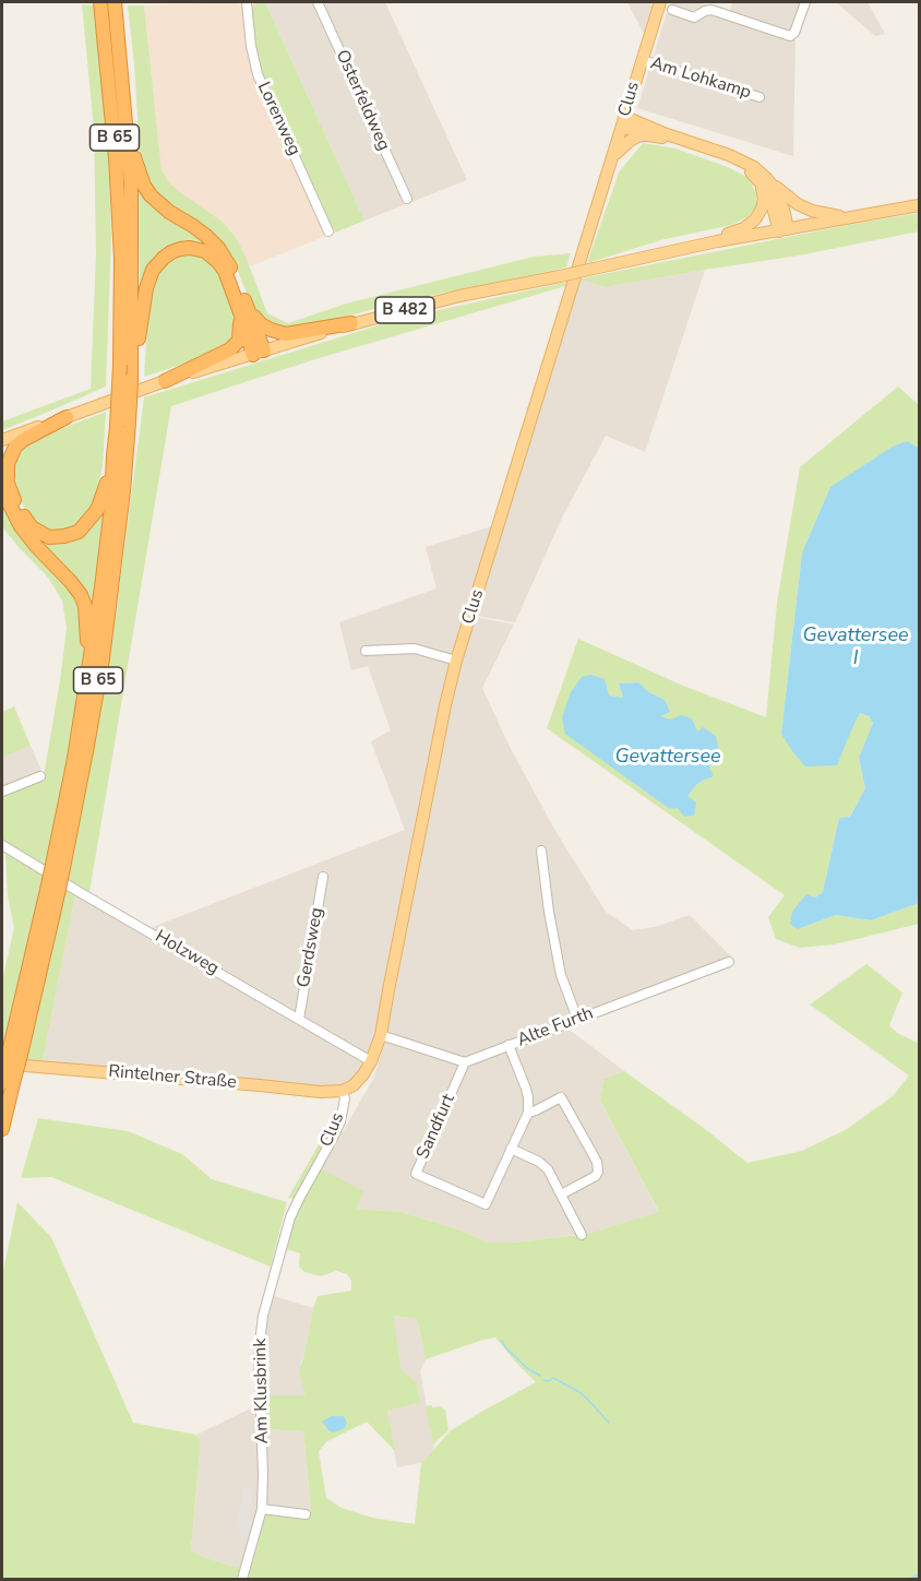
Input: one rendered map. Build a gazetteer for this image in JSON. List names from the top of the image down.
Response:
{
  "streets": {
    "highway": ["B 65"],
    "main road": ["Clus", "B 482", "Rintelner Straße"],
    "street": [
      "Am Lohkamp",
      "Osterfeldweg",
      "Lorenweg",
      "Gerdsweg",
      "Holzweg",
      "Alte Furth",
      "Sandfurt",
      "Am Klusbrink"
    ]
  },
  "crossings": [
    ["Am Lohkamp", "Clus"],
    ["Clus", "Holzweg"],
    ["Clus", "Rintelner Straße"],
    ["Clus", "Am Klusbrink"],
    ["B 65", "Rintelner Straße"],
    ["Gerdsweg", "Holzweg"],
    ["Alte Furth", "Sandfurt"]
  ],
  "water": ["Gevattersee I", "Gevattersee"]
}
